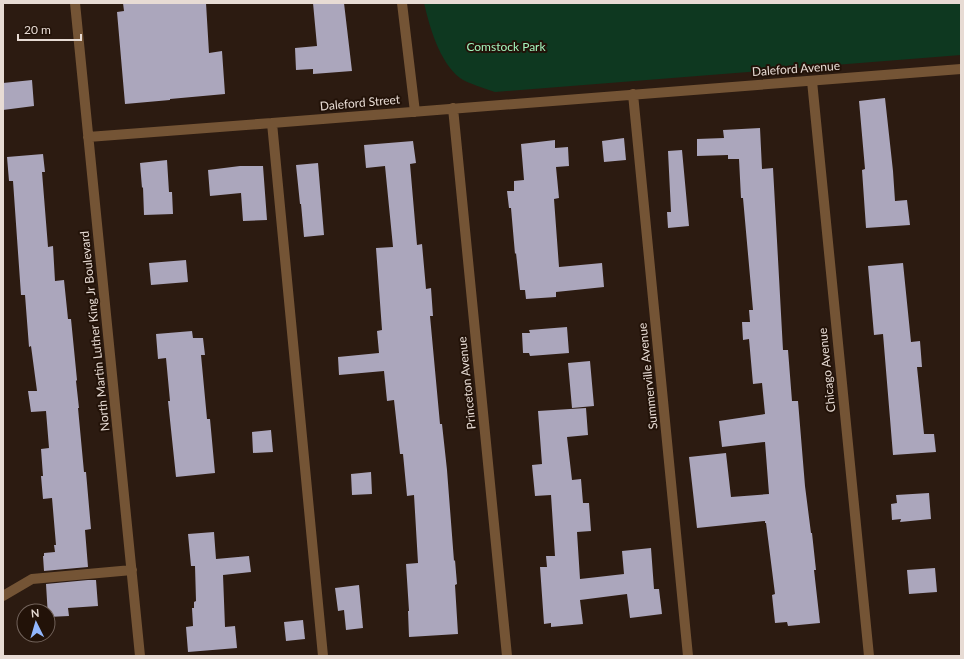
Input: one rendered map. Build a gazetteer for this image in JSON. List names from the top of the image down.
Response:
{
  "streets": {
    "street": [
      "Daleford Avenue",
      "Daleford Street",
      "North Martin Luther King Jr Boulevard",
      "Chicago Avenue",
      "Summerville Avenue",
      "Princeton Avenue"
    ]
  },
  "crossings": [
    ["Daleford Avenue", "Daleford Street"],
    ["Daleford Avenue", "Chicago Avenue"],
    ["Daleford Avenue", "Summerville Avenue"],
    ["Daleford Street", "North Martin Luther King Jr Boulevard"],
    ["Daleford Street", "Summerville Avenue"],
    ["Daleford Street", "Princeton Avenue"]
  ],
  "parks": ["Comstock Park"],
  "scale_bar": "20 m",
  "north": "top"
}
